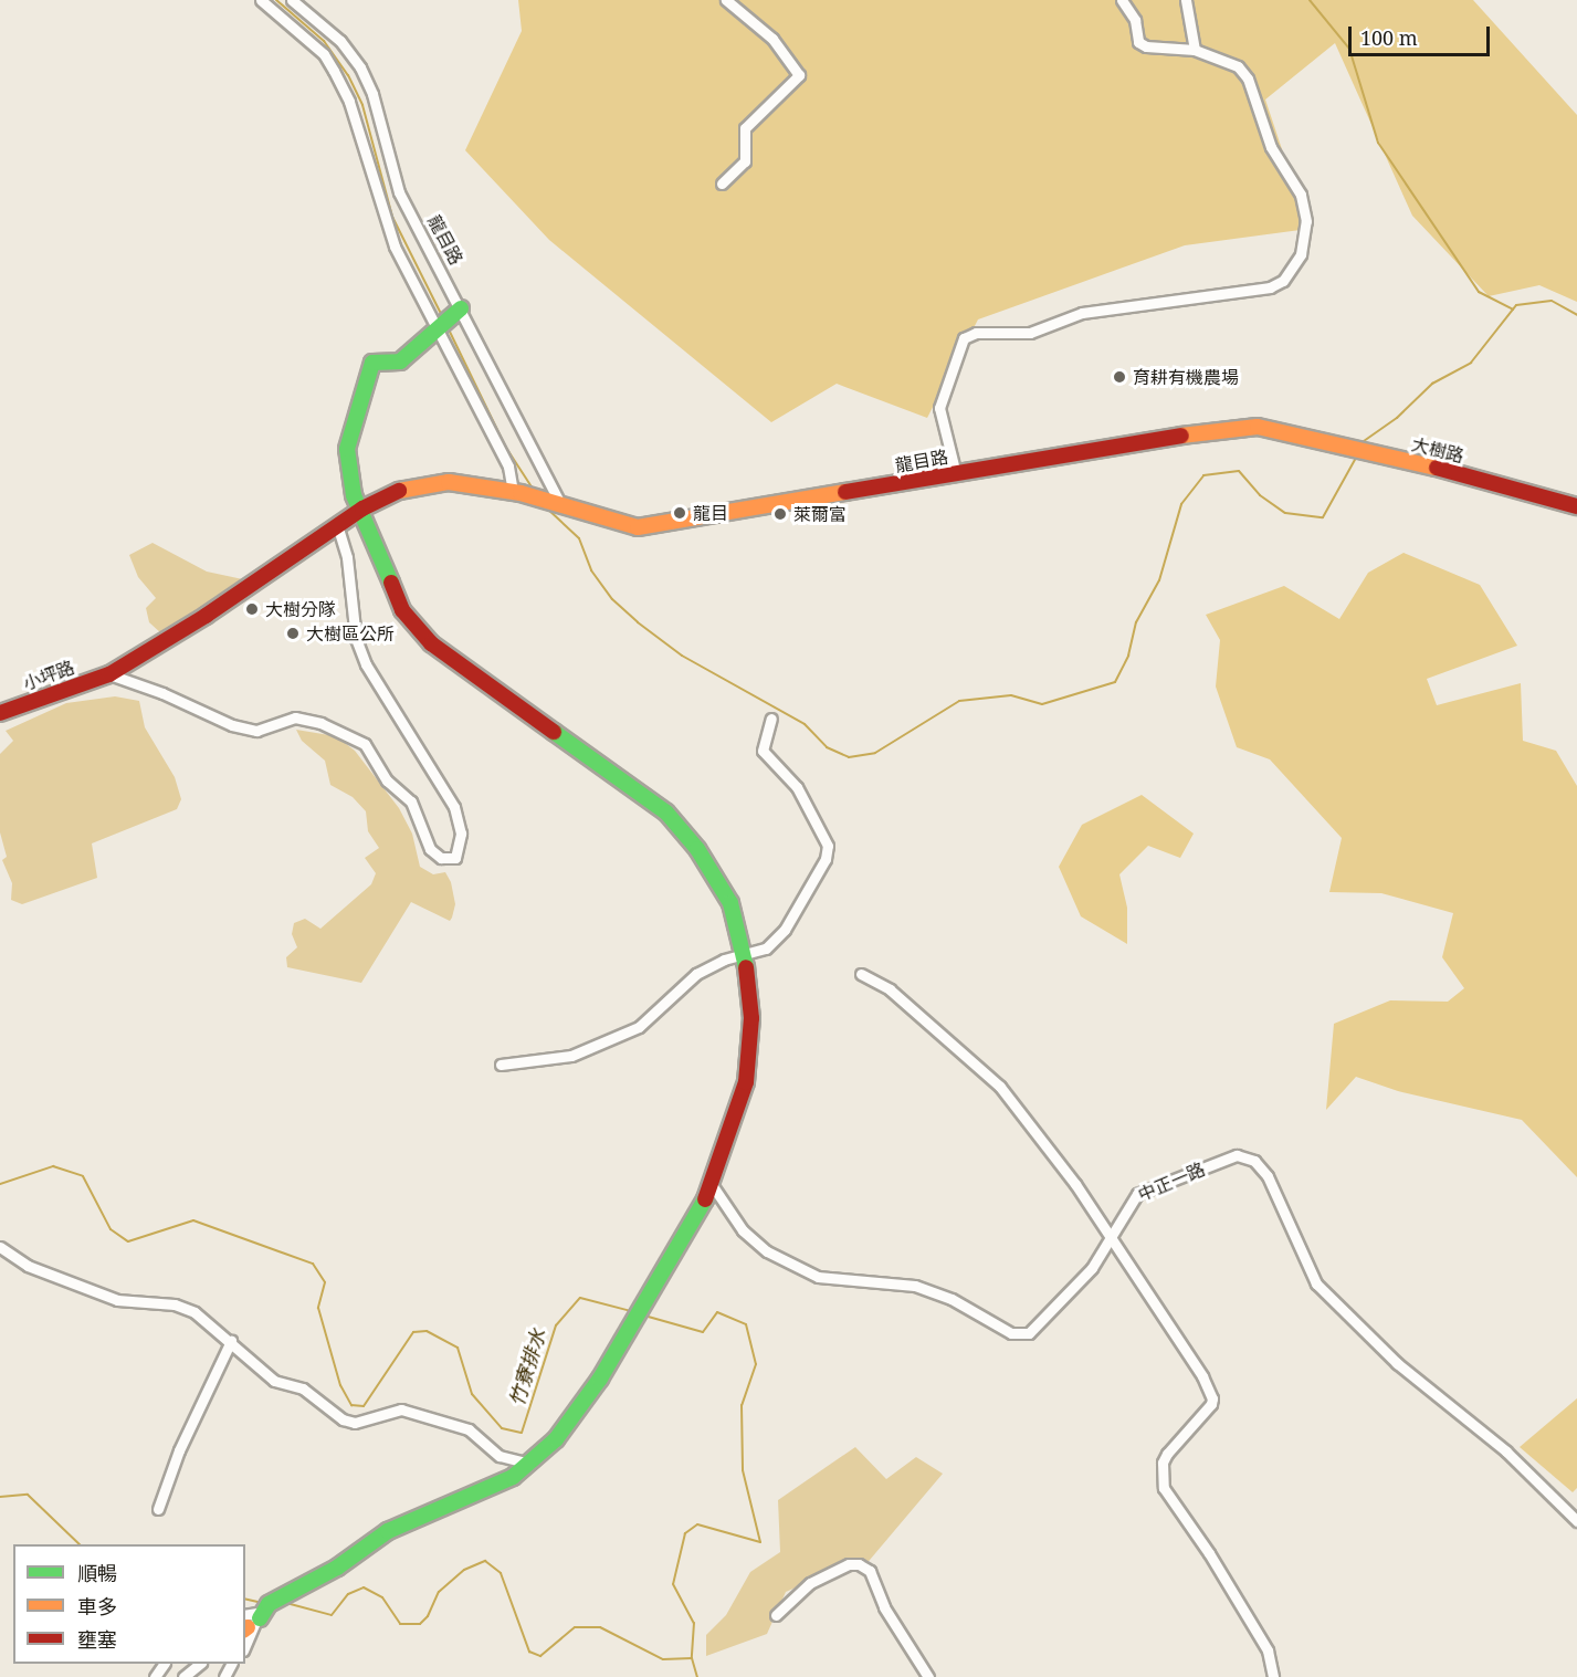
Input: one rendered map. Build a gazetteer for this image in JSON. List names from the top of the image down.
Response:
{
  "streets": {
    "street": [
      "龍目路",
      "大樹路",
      "小坪路",
      "中正一路"
    ]
  },
  "crossings": [
    ["龍目路", "大樹路"]
  ],
  "water": ["竹寮排水"],
  "places": [
    "育耕有機農場",
    "龍目",
    "萊爾富",
    "大樹分隊",
    "大樹區公所"
  ],
  "legend": ["順暢", "車多", "壅塞"],
  "scale_bar": "100 m"
}
